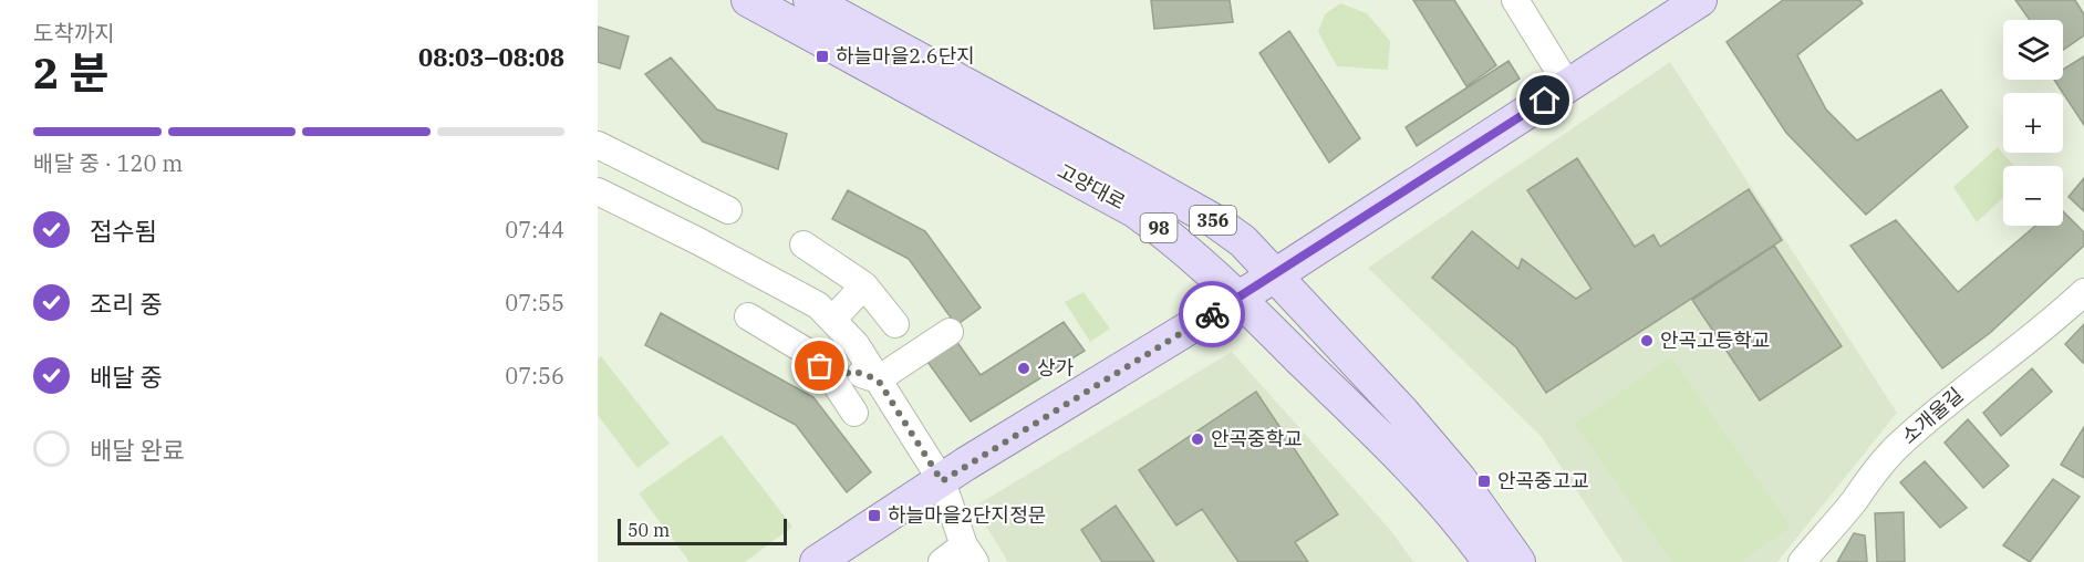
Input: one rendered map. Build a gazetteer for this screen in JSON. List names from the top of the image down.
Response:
{
  "streets": {
    "main road": ["고양대로", "356", "98"],
    "street": ["소개울길"]
  },
  "places": {
    "transit": ["하늘마을2.6단지", "안곡중고교", "하늘마을2단지정문"],
    "other": ["안곡고등학교", "상가", "안곡중학교"]
  },
  "scale_bar": "50 m",
  "page": {
    "heading": ["2 분", "도착까지", "08:03–08:08"],
    "map_buttons": ["+", "−"],
    "bar": "배달 중 · 120 m",
    "list": [
      ["접수됨", "07:44"],
      ["조리 중", "07:55"],
      ["배달 중", "07:56"],
      "배달 완료"
    ],
    "scale": "50 m"
  }
}
